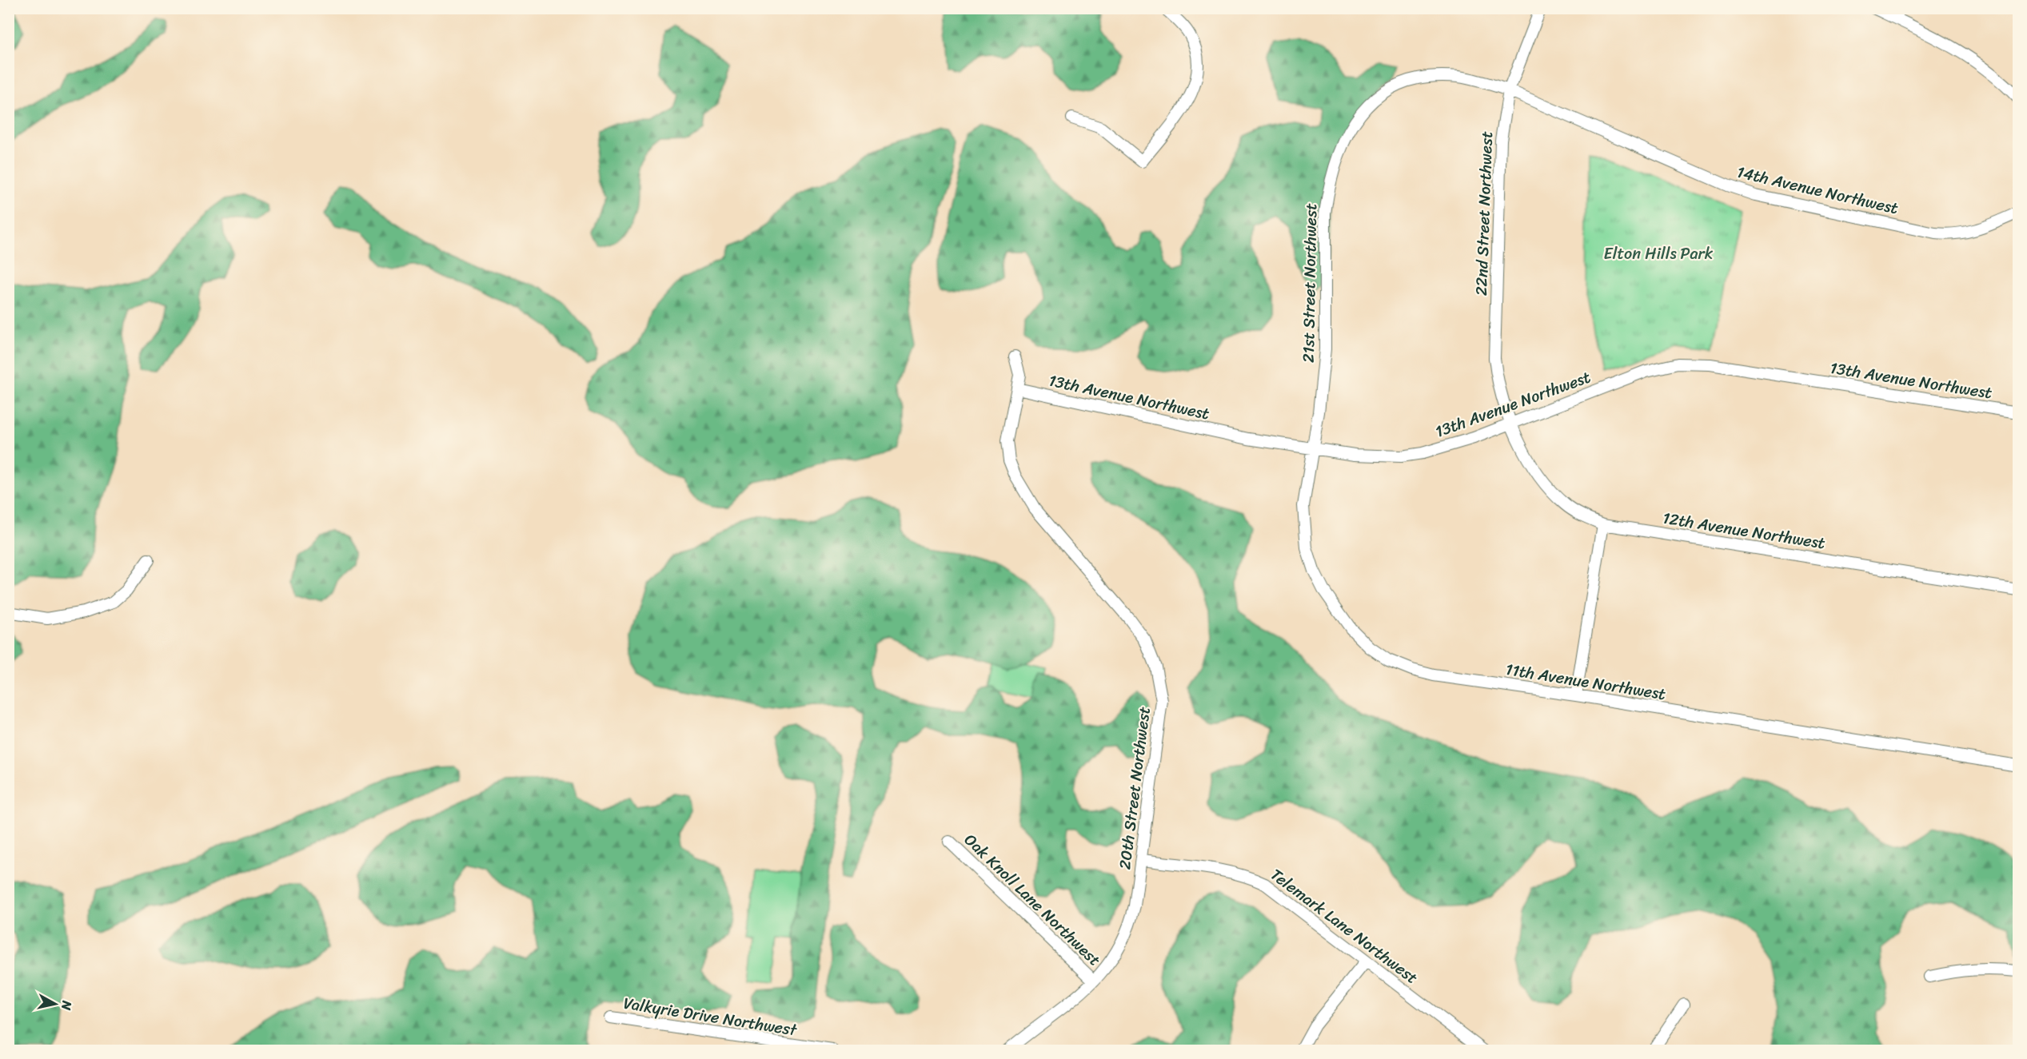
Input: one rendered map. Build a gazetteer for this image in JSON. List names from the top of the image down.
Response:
{
  "streets": {
    "street": [
      "14th Avenue Northwest",
      "22nd Street Northwest",
      "21st Street Northwest",
      "13th Avenue Northwest",
      "12th Avenue Northwest",
      "11th Avenue Northwest",
      "20th Street Northwest",
      "Oak Knoll Lane Northwest",
      "Telemark Lane Northwest",
      "Valkyrie Drive Northwest"
    ]
  },
  "crossings": [
    ["14th Avenue Northwest", "22nd Street Northwest"],
    ["14th Avenue Northwest", "21st Street Northwest"],
    ["22nd Street Northwest", "21st Street Northwest"],
    ["22nd Street Northwest", "13th Avenue Northwest"],
    ["22nd Street Northwest", "12th Avenue Northwest"],
    ["21st Street Northwest", "13th Avenue Northwest"],
    ["21st Street Northwest", "11th Avenue Northwest"],
    ["13th Avenue Northwest", "12th Avenue Northwest"],
    ["13th Avenue Northwest", "11th Avenue Northwest"],
    ["13th Avenue Northwest", "20th Street Northwest"],
    ["20th Street Northwest", "Oak Knoll Lane Northwest"],
    ["20th Street Northwest", "Telemark Lane Northwest"]
  ],
  "parks": ["Elton Hills Park"],
  "north": "right"
}
